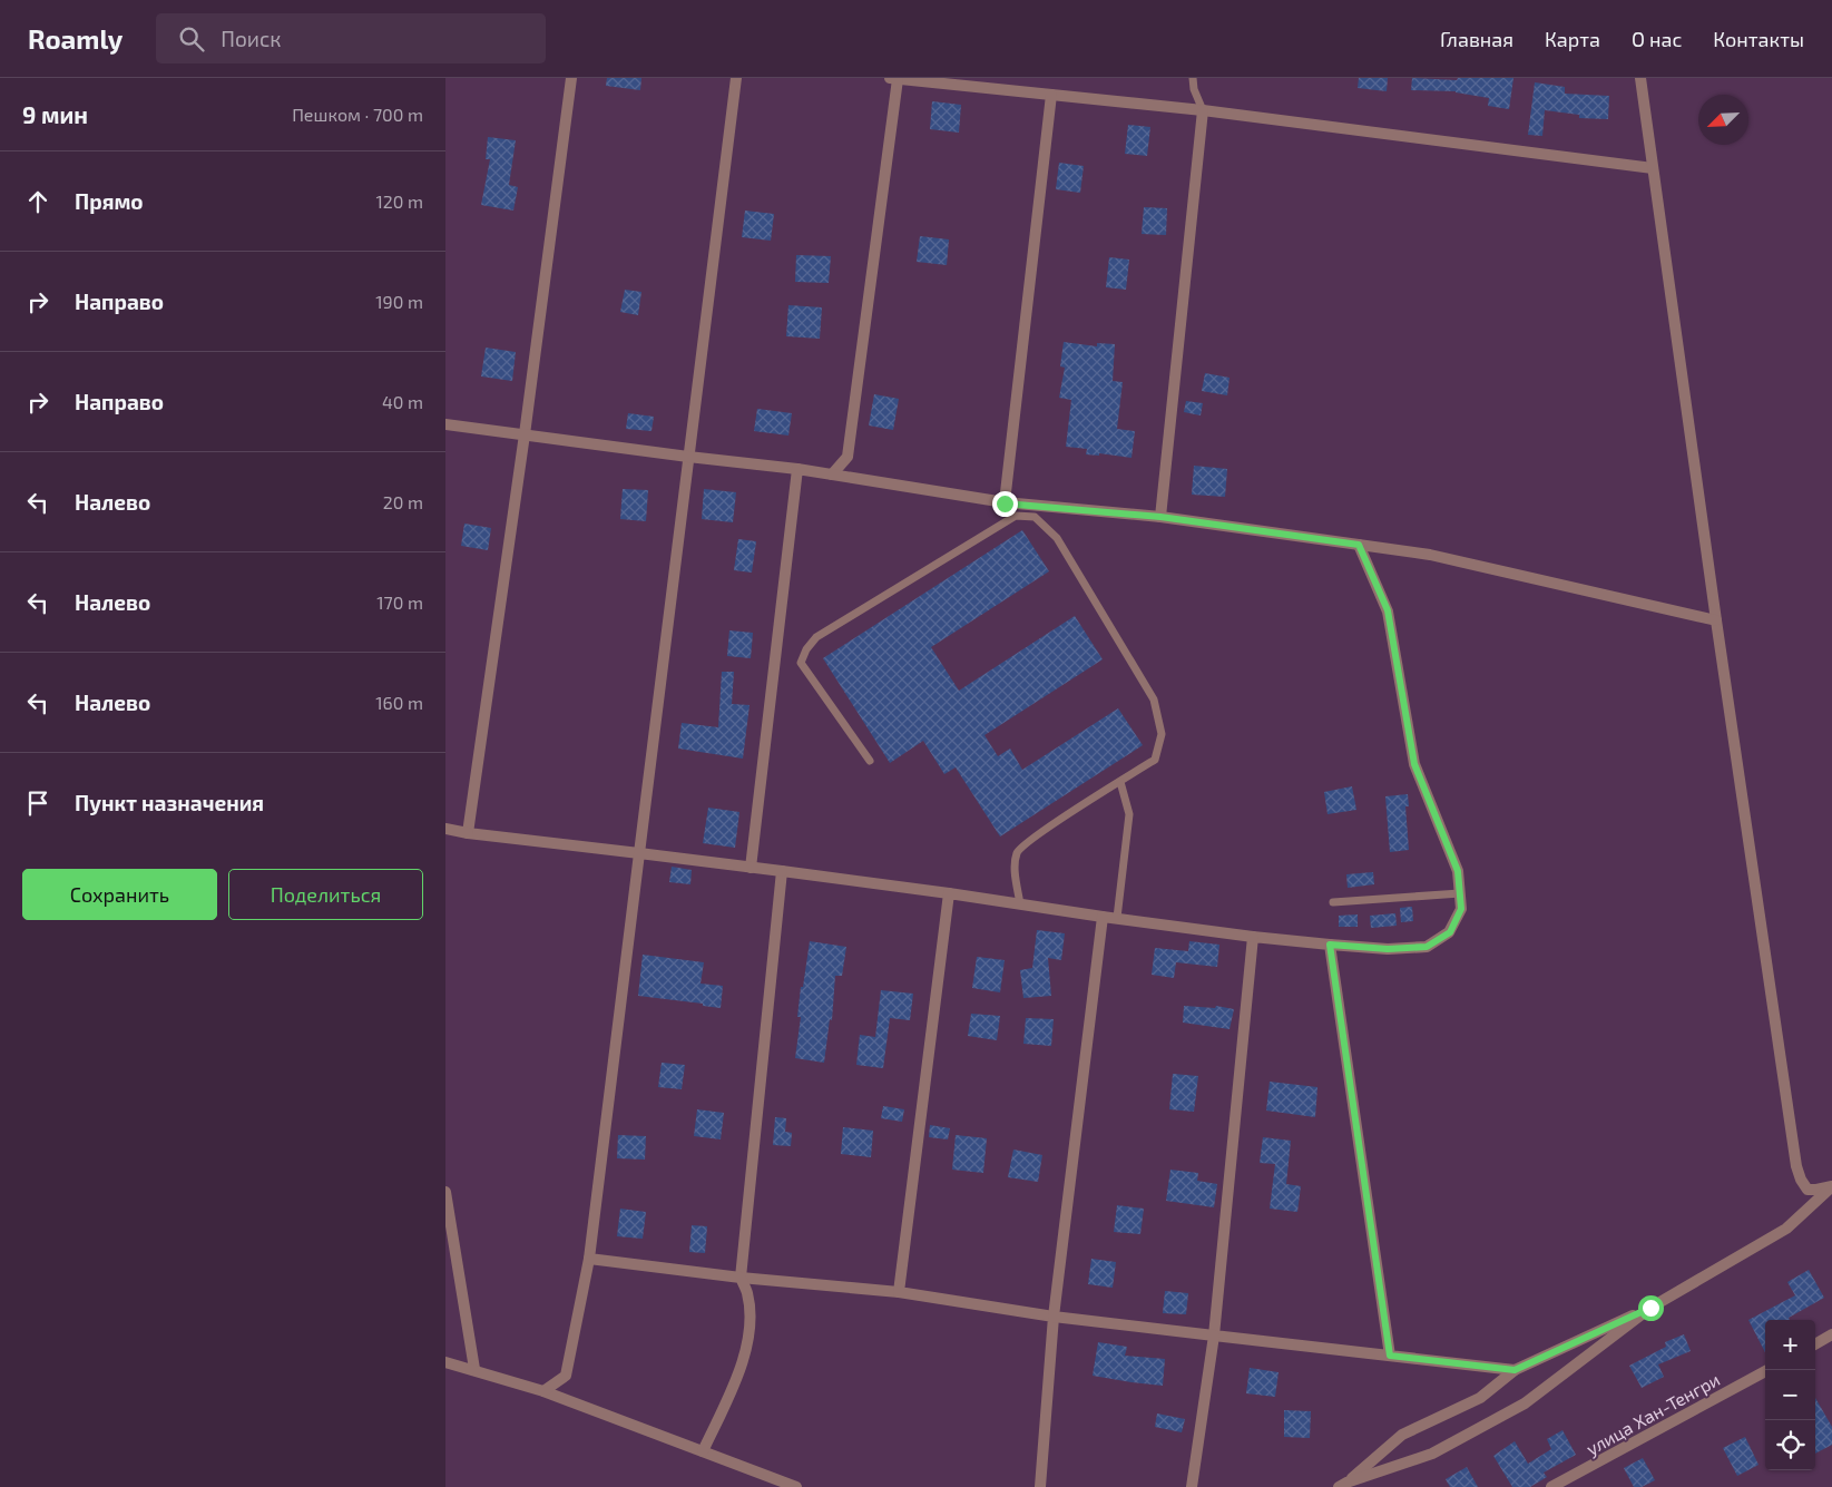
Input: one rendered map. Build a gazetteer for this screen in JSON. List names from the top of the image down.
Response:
{
  "streets": {
    "street": ["улица Хан-Тенгри"]
  },
  "north": "bottom left",
  "page": {
    "header": "Roamly",
    "search": "Поиск",
    "nav": [
      "Главная",
      "Карта",
      "О нас",
      "Контакты"
    ],
    "heading": ["9 мин", "Пешком · 700 m"],
    "list": [
      ["Прямо", "120 m"],
      ["Направо", "190 m"],
      ["Направо", "40 m"],
      ["Налево", "20 m"],
      ["Налево", "170 m"],
      ["Налево", "160 m"],
      "Пункт назначения"
    ],
    "buttons": ["Сохранить", "Поделиться"],
    "map_buttons": ["+", "−"]
  }
}
